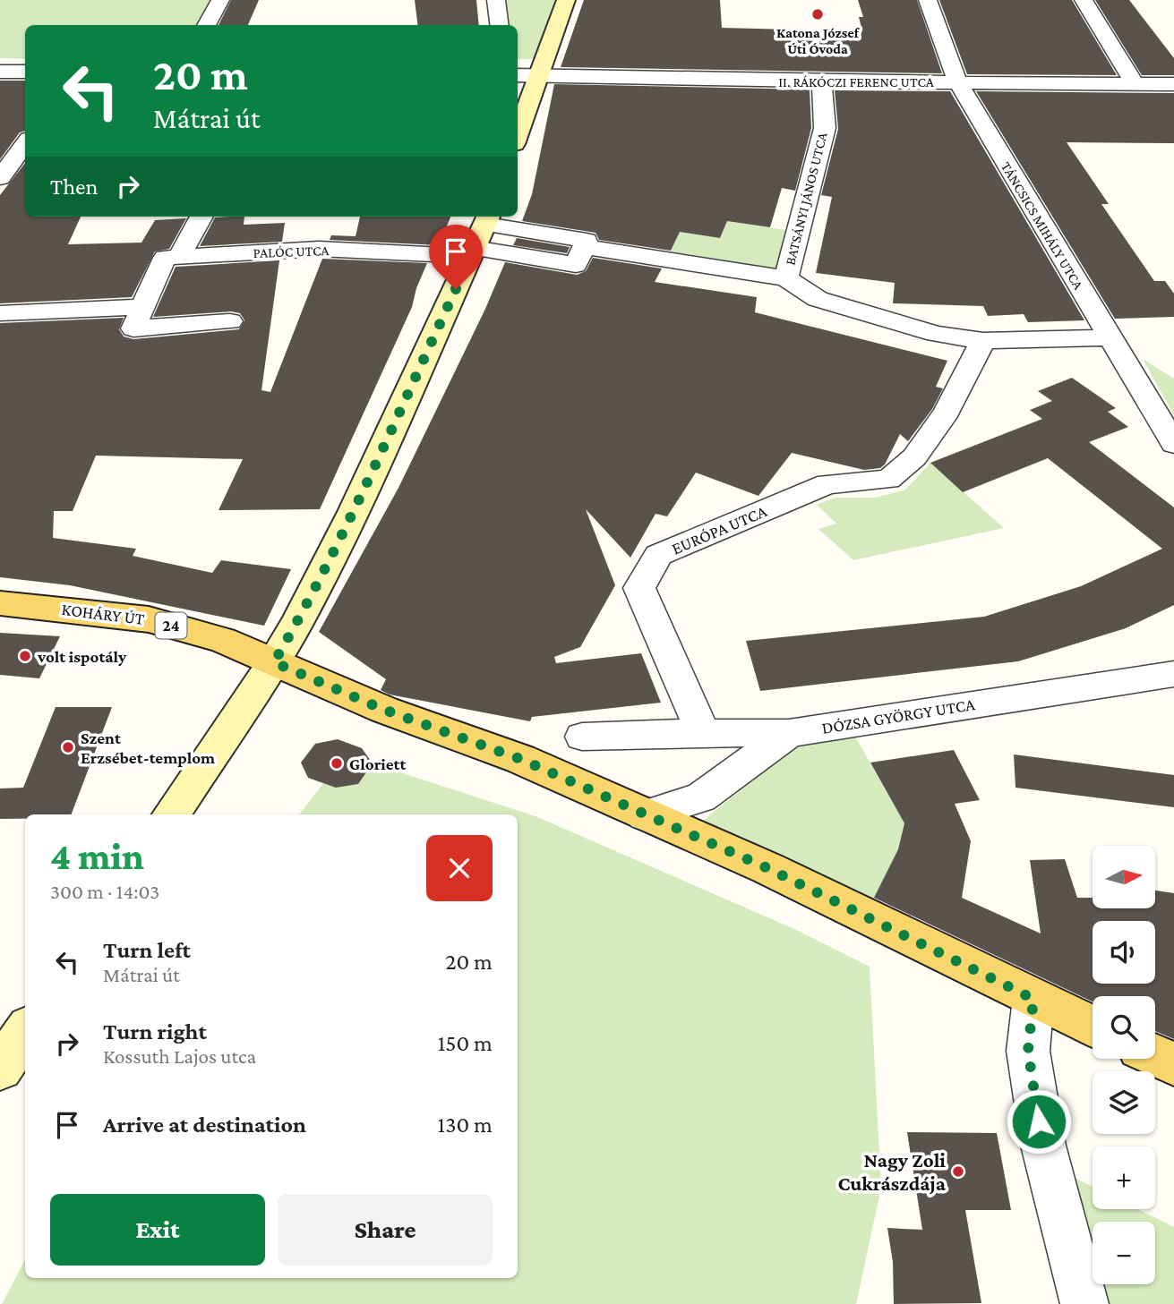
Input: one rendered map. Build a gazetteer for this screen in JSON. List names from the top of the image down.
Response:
{
  "streets": {
    "main road": ["KOHÁRY ÚT", "24"],
    "street": [
      "II. RÁKÓCZI FERENC UTCA",
      "BATSÁNYI JÁNOS UTCA",
      "TÁNCSICS MIHÁLY UTCA",
      "PALÓC UTCA",
      "EURÓPA UTCA",
      "DÓZSA GYÖRGY UTCA"
    ]
  },
  "crossings": [
    ["II. RÁKÓCZI FERENC UTCA", "BATSÁNYI JÁNOS UTCA"],
    ["II. RÁKÓCZI FERENC UTCA", "TÁNCSICS MIHÁLY UTCA"],
    ["BATSÁNYI JÁNOS UTCA", "PALÓC UTCA"],
    ["KOHÁRY ÚT", "24"],
    ["24", "DÓZSA GYÖRGY UTCA"]
  ],
  "places": [
    "Katona József Úti Óvoda",
    "volt ispotály",
    "Szent Erzsébet-templom",
    "Gloriett",
    "Nagy Zoli Cukrászdája"
  ],
  "north": "right",
  "page": {
    "turn": ["20 m", "Mátrai út"],
    "then": "Then",
    "heading": ["4 min", "300 m · 14:03"],
    "map_buttons": ["+", "−"],
    "list": [
      {
        "name": "Turn left",
        "note": "Mátrai út",
        "value": "20 m"
      },
      {
        "name": "Turn right",
        "note": "Kossuth Lajos utca",
        "value": "150 m"
      },
      {
        "name": "Arrive at destination",
        "value": "130 m"
      }
    ],
    "buttons": ["Exit", "Share"]
  }
}
